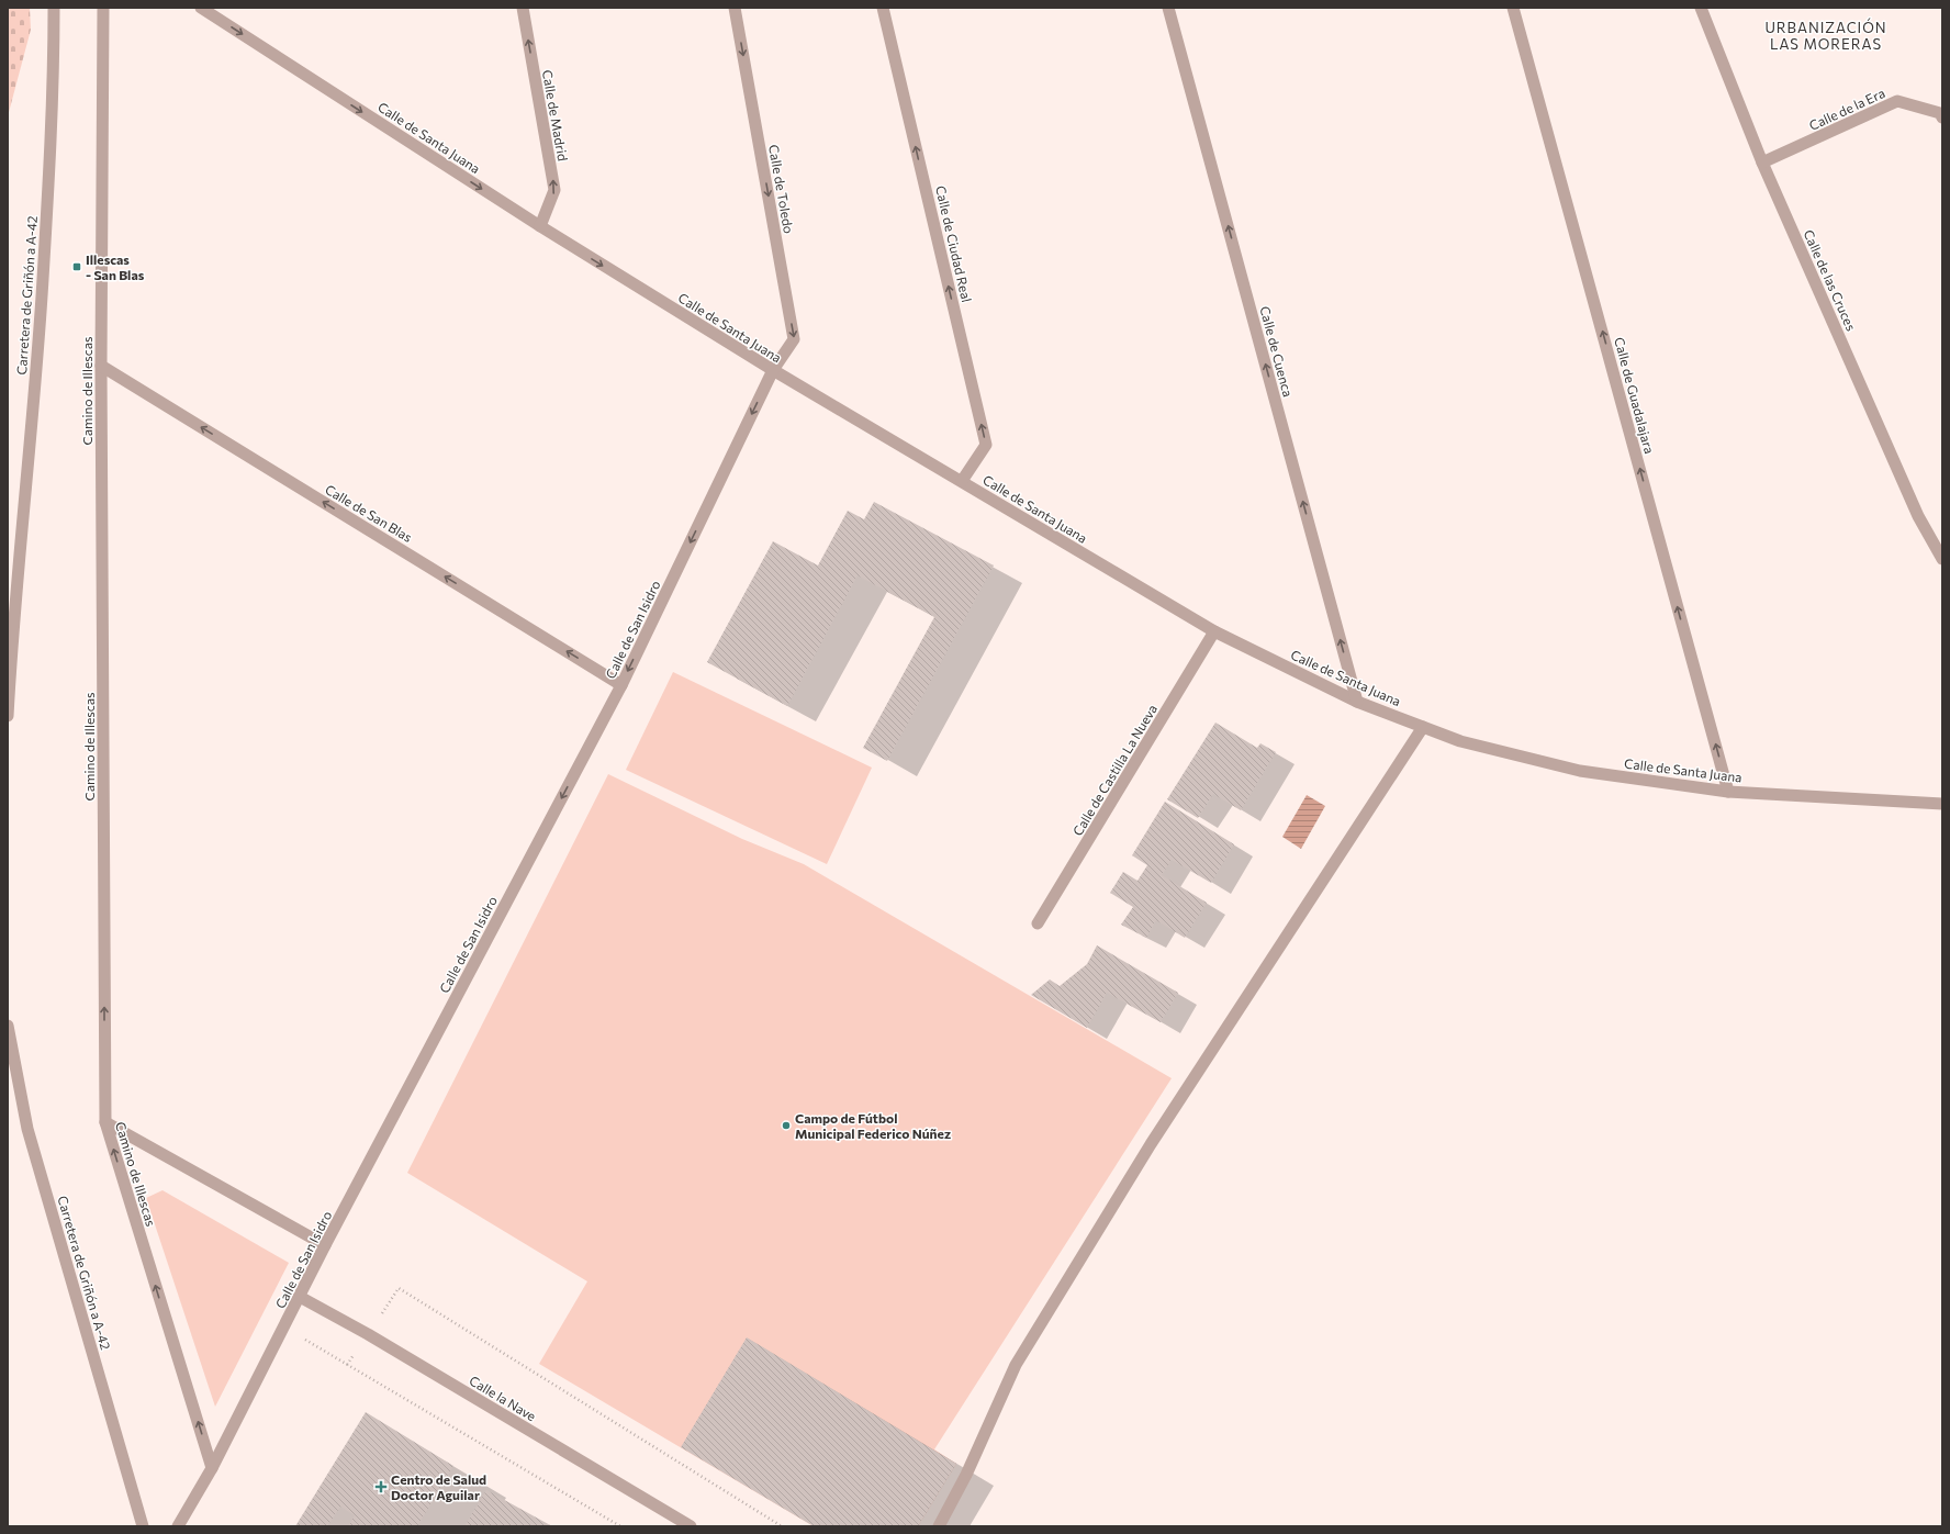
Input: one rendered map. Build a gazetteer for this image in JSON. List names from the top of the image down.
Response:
{
  "streets": {
    "street": [
      "Calle de la Era",
      "Calle de Madrid",
      "Calle de Santa Juana",
      "Calle de Toledo",
      "Calle de Ciudad Real",
      "Calle de las Cruces",
      "Carretera de Griñón a A-42",
      "Calle de Cuenca",
      "Camino de Illescas",
      "Calle de Guadalajara",
      "Calle de San Blas",
      "Calle de San Isidro",
      "Calle de Castilla La Nueva",
      "Calle la Nave"
    ]
  },
  "crossings": [
    ["Calle de la Era", "Calle de las Cruces"],
    ["Calle de Madrid", "Calle de Santa Juana"],
    ["Calle de Santa Juana", "Calle de Toledo"],
    ["Calle de Santa Juana", "Calle de Ciudad Real"],
    ["Calle de Santa Juana", "Calle de Cuenca"],
    ["Calle de Santa Juana", "Calle de Guadalajara"],
    ["Calle de Santa Juana", "Calle de San Isidro"],
    ["Calle de Santa Juana", "Calle de Castilla La Nueva"],
    ["Calle de Toledo", "Calle de San Isidro"],
    ["Camino de Illescas", "Calle de San Blas"],
    ["Camino de Illescas", "Calle de San Isidro"],
    ["Calle de San Blas", "Calle de San Isidro"],
    ["Calle de San Isidro", "Calle la Nave"]
  ],
  "one_way": [
    "Calle de Madrid",
    "Calle de Toledo",
    "Calle de Ciudad Real",
    "Calle de Cuenca",
    "Camino de Illescas",
    "Calle de Guadalajara",
    "Calle de San Blas",
    "Calle de San Isidro"
  ],
  "districts": ["URBANIZACIÓN LAS MORERAS"],
  "places": {
    "transit": ["Illescas - San Blas"],
    "other": ["Campo de Fútbol Municipal Federico Núñez"],
    "health": ["Centro de Salud Doctor Aguilar"]
  }
}
